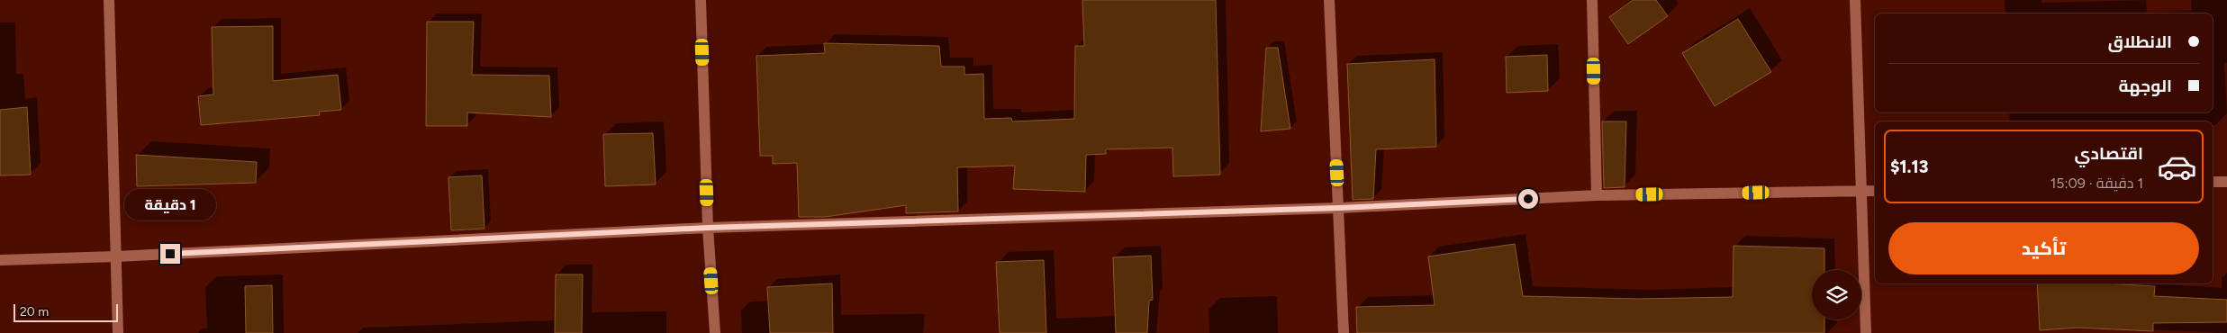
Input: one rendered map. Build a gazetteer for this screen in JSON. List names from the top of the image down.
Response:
{
  "scale_bar": "20 m",
  "page": {
    "banner": ["الانطلاق", "الوجهة"],
    "list": [
      {
        "name": "اقتصادي",
        "note": "1 دقيقة · 15:09",
        "value": "$1.13"
      }
    ],
    "bubble": "1 دقيقة",
    "buttons": "تأكيد",
    "scale": "20 m"
  }
}
